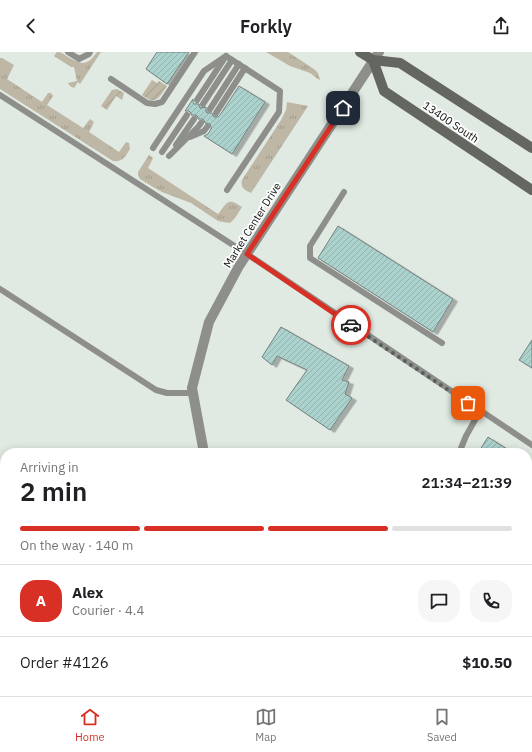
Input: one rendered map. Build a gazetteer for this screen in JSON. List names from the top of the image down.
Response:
{
  "streets": {
    "main road": ["13400 South"],
    "street": ["Market Center Drive"]
  },
  "crossings": [
    ["13400 South", "Market Center Drive"]
  ],
  "page": {
    "header": "Forkly",
    "heading": ["2 min", "Arriving in", "21:34–21:39"],
    "panel": [
      "Alex",
      "Courier · 4.4",
      "Order #4126",
      "$10.50"
    ],
    "bar": "On the way · 140 m",
    "round": "A",
    "tabs": ["Home", "Map", "Saved"]
  }
}
